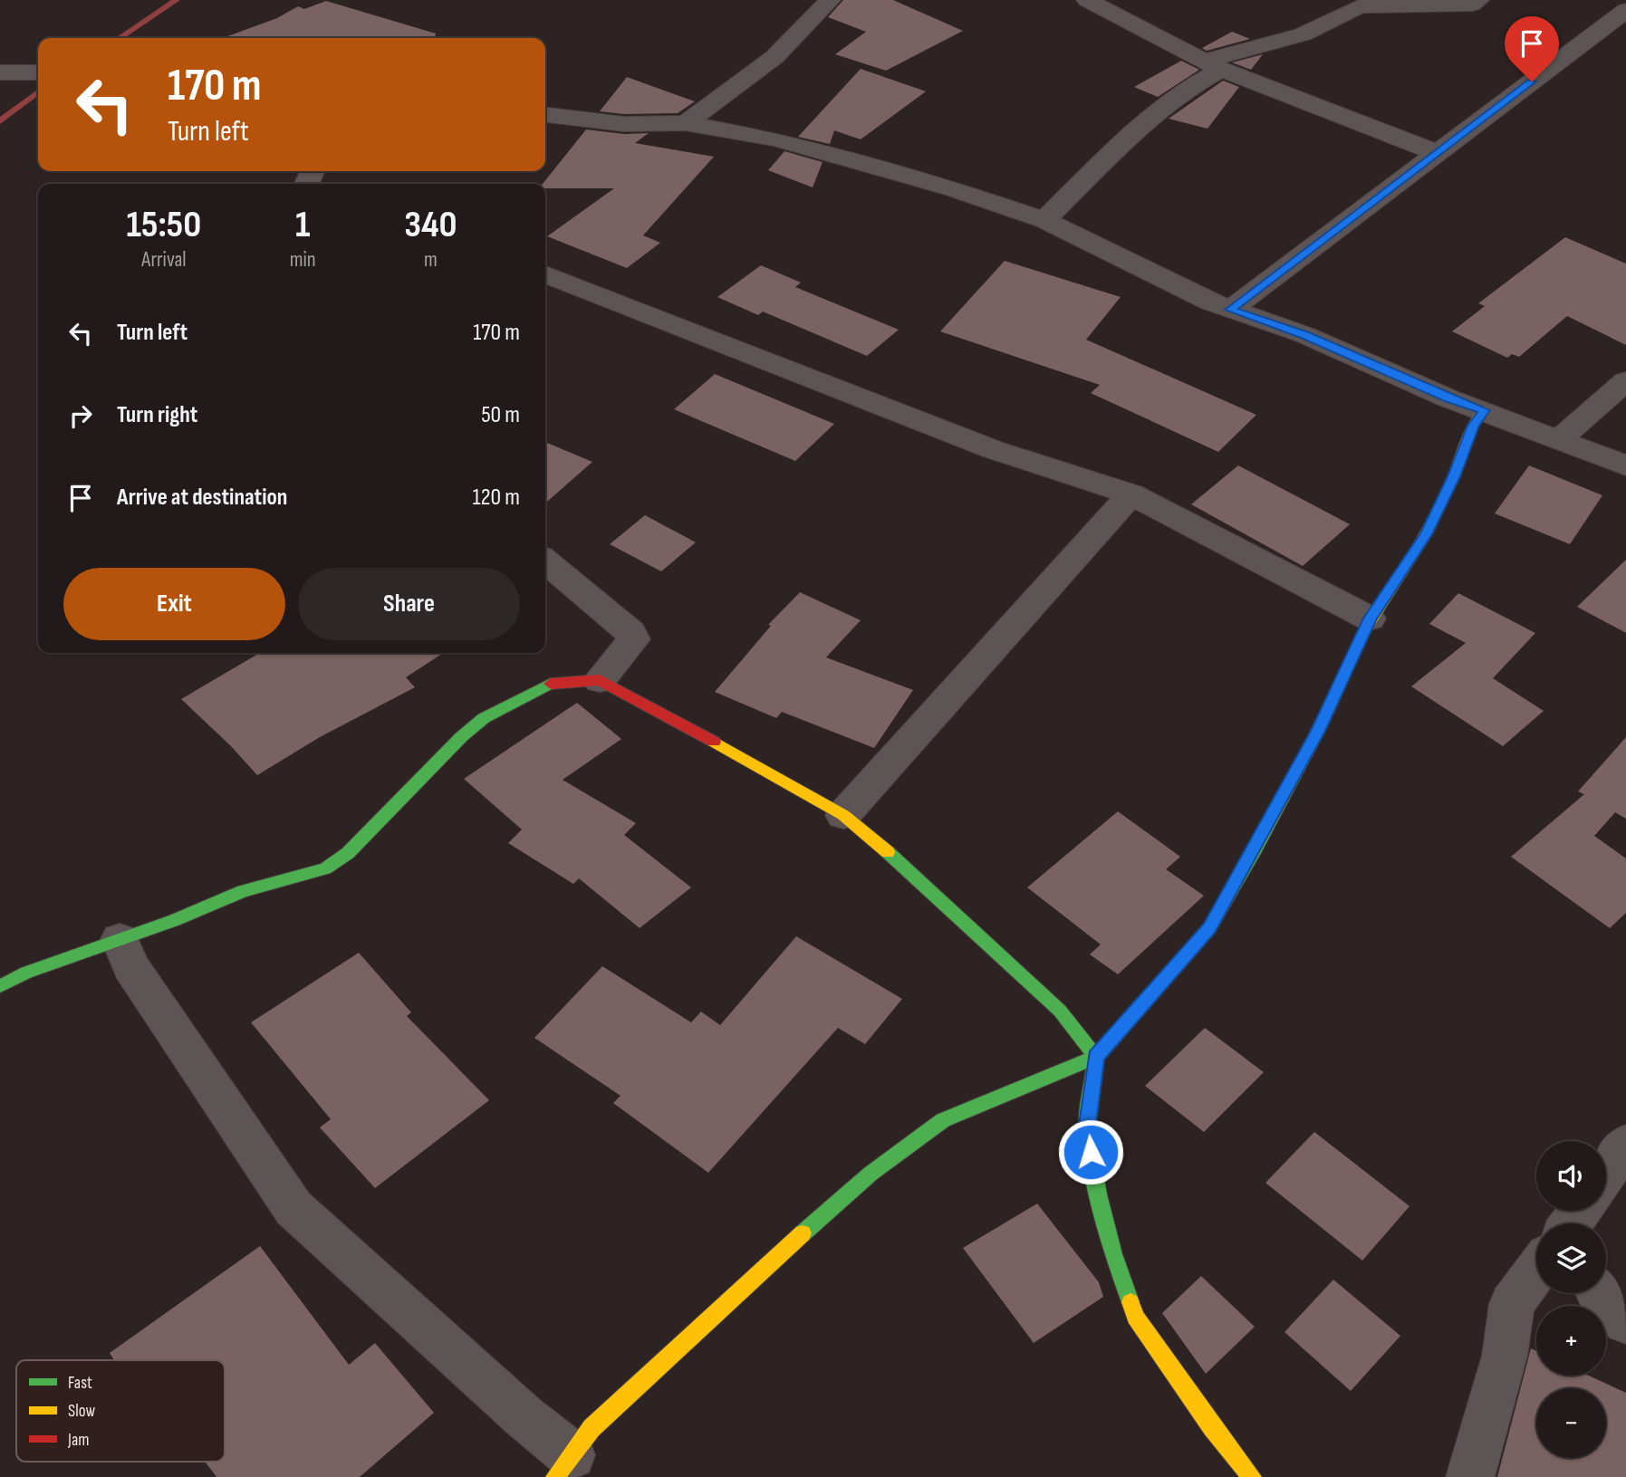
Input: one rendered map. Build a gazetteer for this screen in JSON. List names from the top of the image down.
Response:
{
  "legend": ["Fast", "Slow", "Jam"],
  "page": {
    "turn": ["170 m", "Turn left"],
    "eta": [
      "15:50",
      "Arrival",
      "1",
      "min",
      "340",
      "m"
    ],
    "list": [
      {
        "name": "Turn left",
        "value": "170 m"
      },
      {
        "name": "Turn right",
        "value": "50 m"
      },
      {
        "name": "Arrive at destination",
        "value": "120 m"
      }
    ],
    "buttons": ["Exit", "Share"],
    "map_buttons": ["+", "−"]
  }
}
